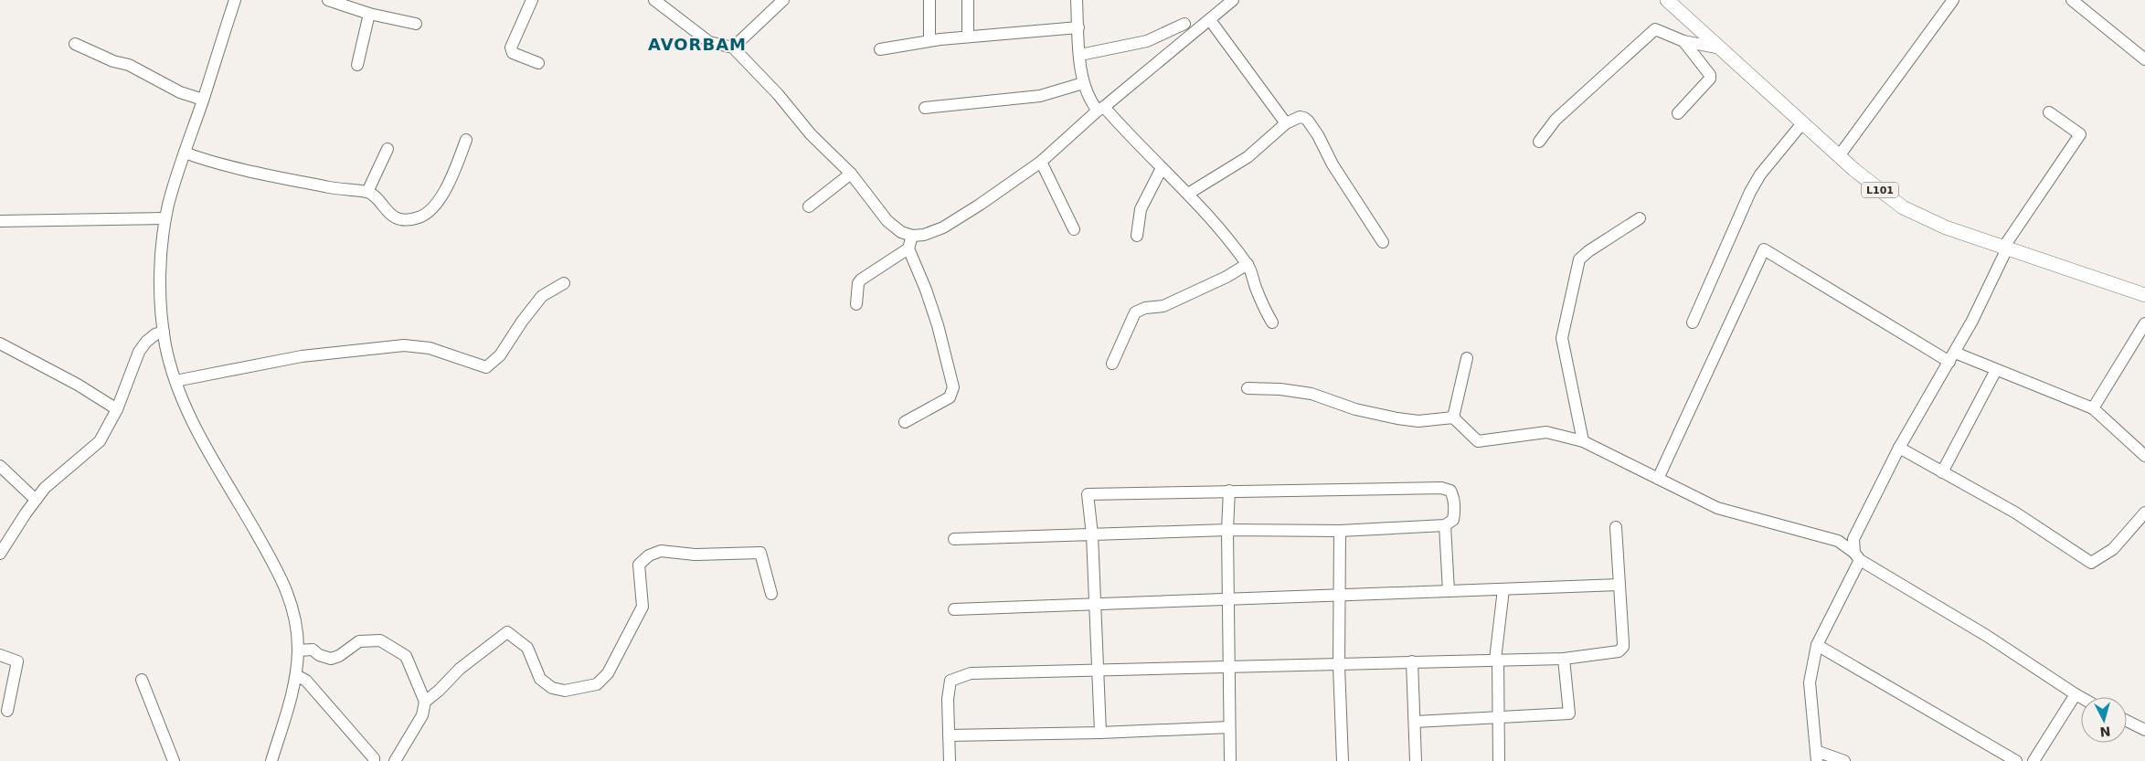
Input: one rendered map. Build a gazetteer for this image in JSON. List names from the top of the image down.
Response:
{
  "streets": {
    "main road": ["L101"]
  },
  "districts": ["AVORBAM"],
  "north": "bottom"
}
